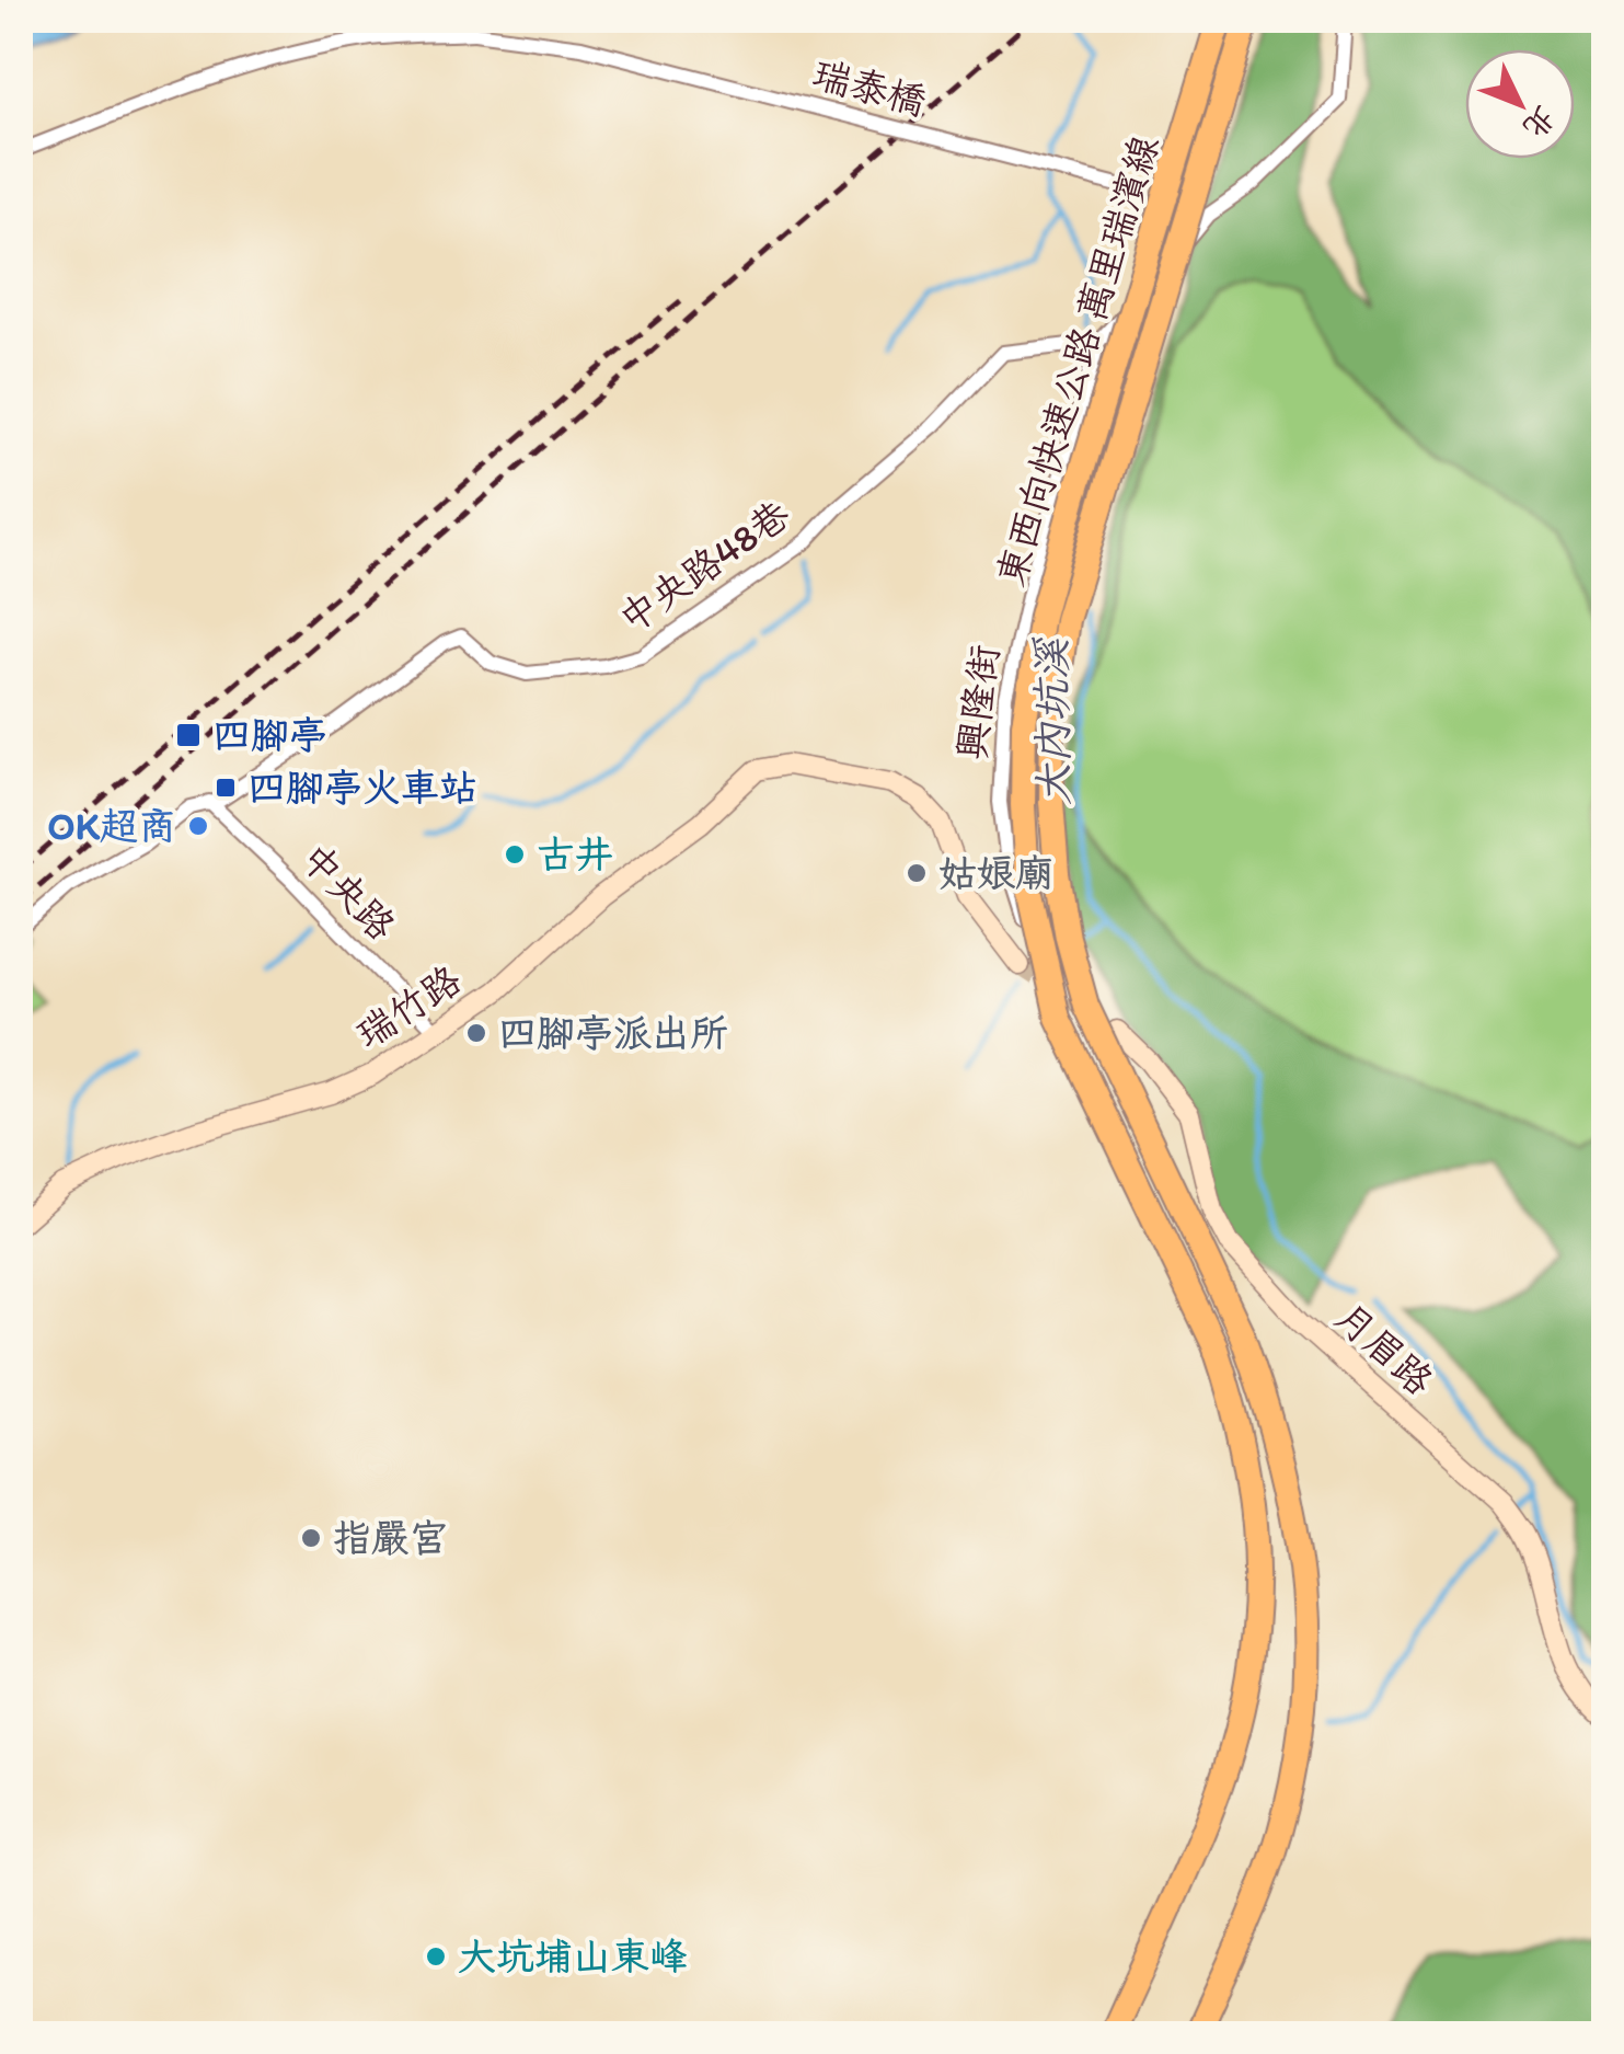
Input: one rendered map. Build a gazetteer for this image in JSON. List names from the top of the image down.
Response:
{
  "streets": {
    "highway": ["東西向快速公路 萬里瑞濱線"],
    "street": [
      "瑞泰橋",
      "中央路48巷",
      "興隆街",
      "中央路",
      "瑞竹路",
      "月眉路"
    ]
  },
  "crossings": [
    ["瑞泰橋", "興隆街"],
    ["中央路48巷", "興隆街"],
    ["中央路48巷", "中央路"],
    ["中央路", "瑞竹路"]
  ],
  "water": ["大內坑溪"],
  "places": {
    "transit": ["四腳亭", "四腳亭火車站"],
    "other": [
      "OK超商",
      "古井",
      "姑娘廟",
      "四腳亭派出所",
      "指嚴宮",
      "大坑埔山東峰"
    ]
  },
  "north": "bottom right"
}
